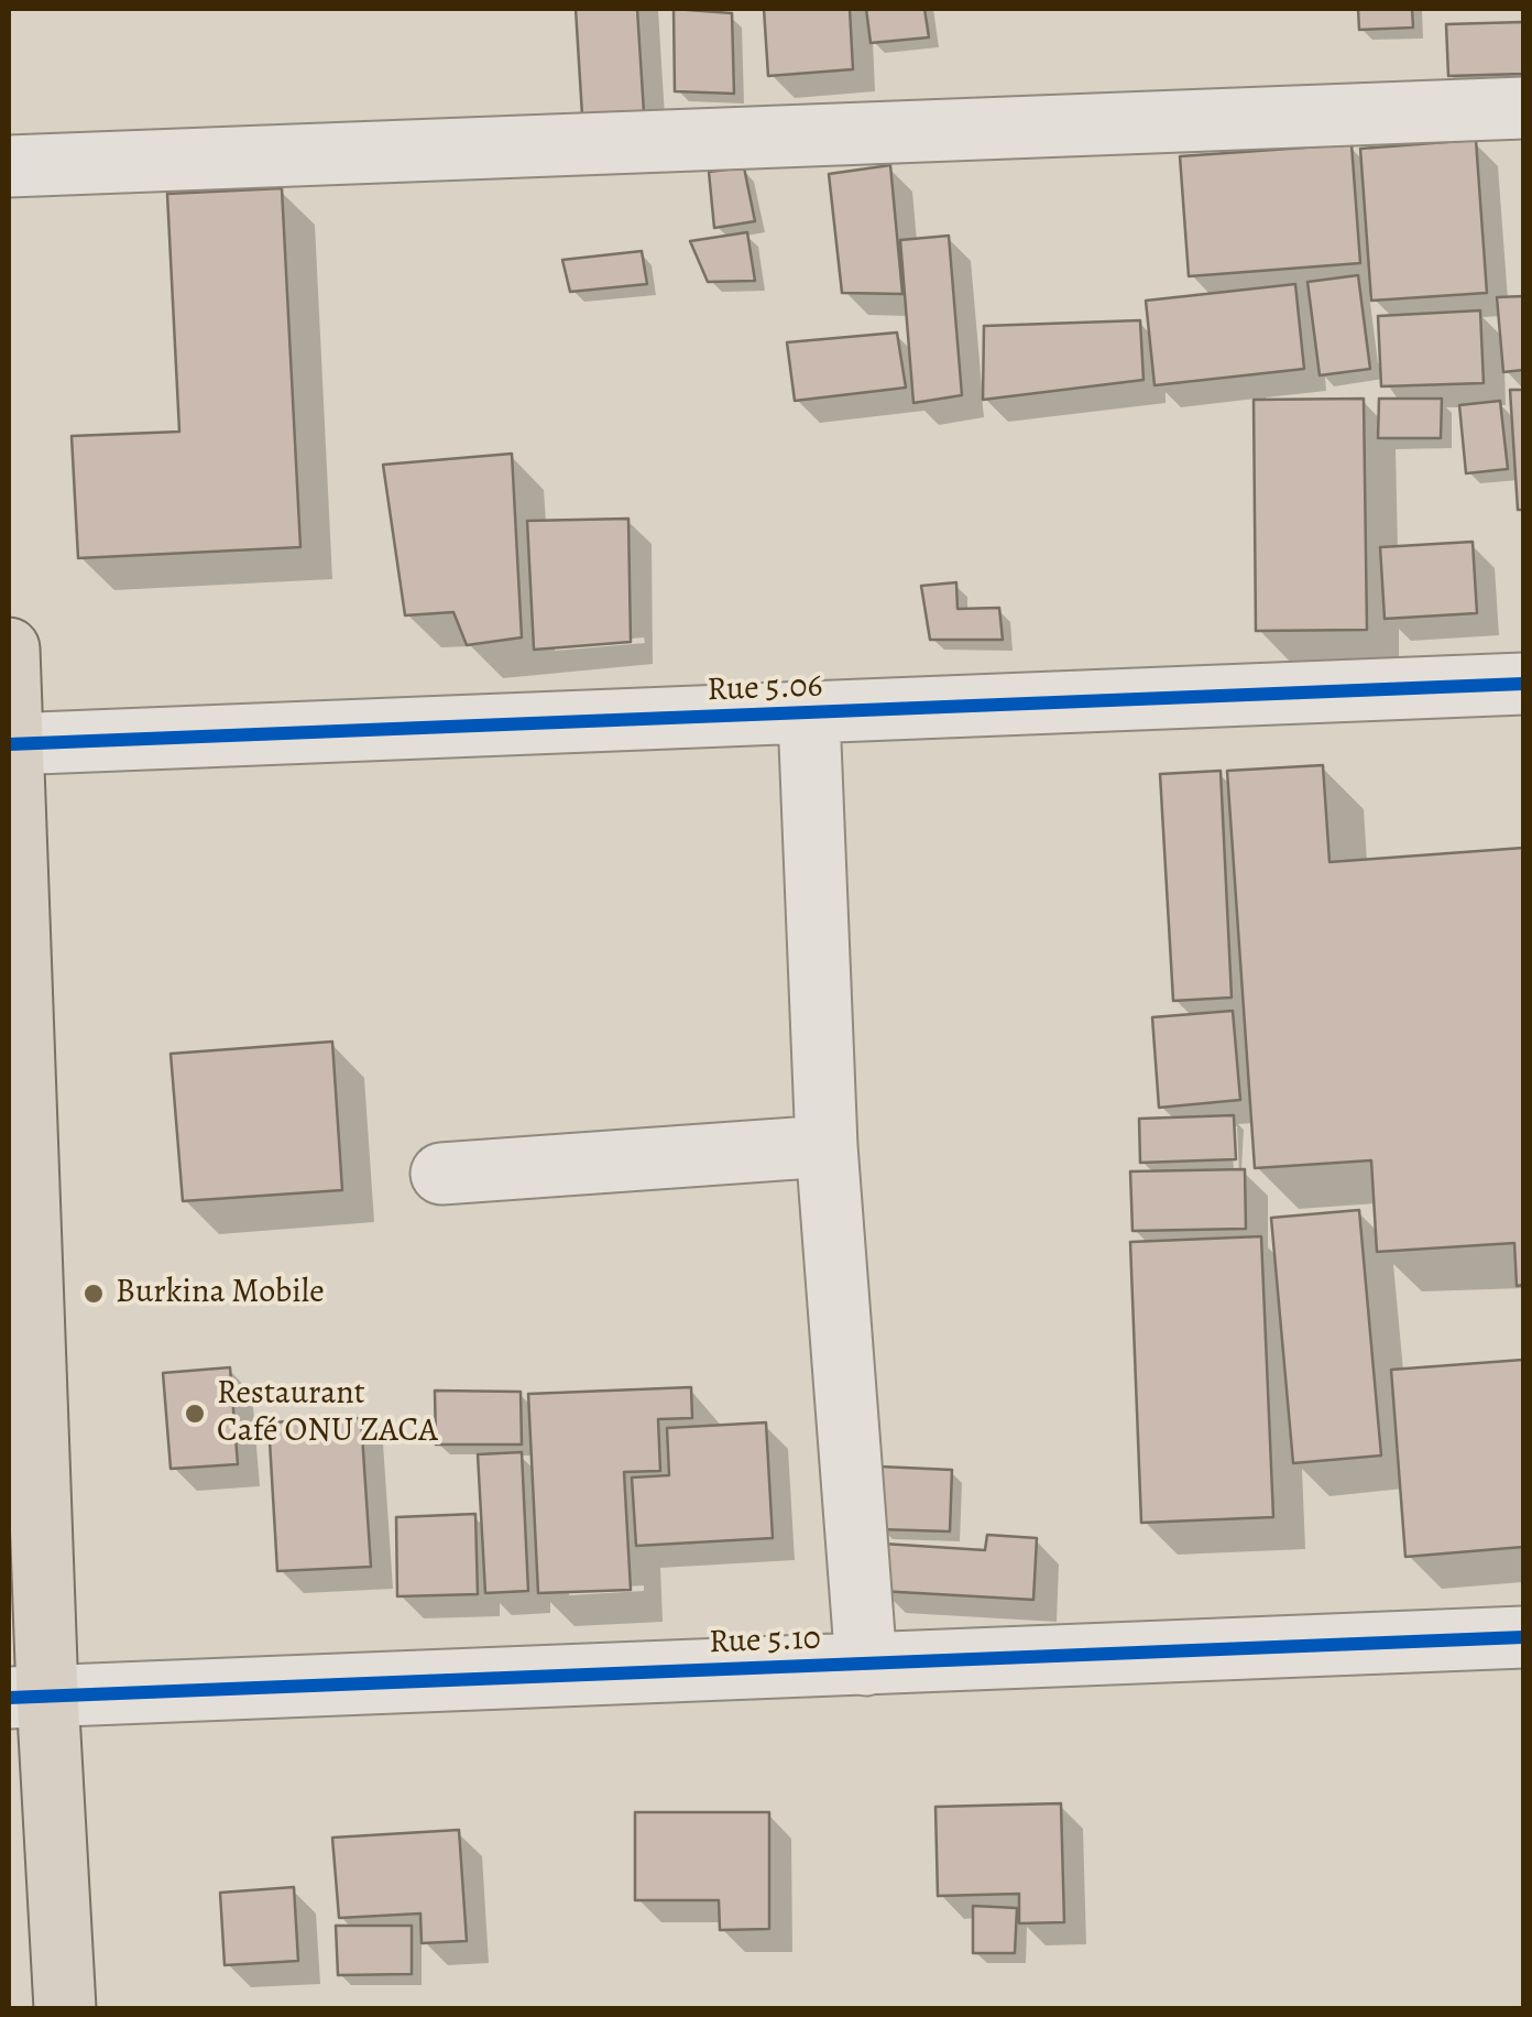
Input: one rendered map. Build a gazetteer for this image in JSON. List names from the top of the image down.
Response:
{
  "streets": {
    "street": ["Rue 5.06", "Rue 5.10"]
  },
  "places": ["Burkina Mobile", "Restaurant Café ONU ZACA"]
}
